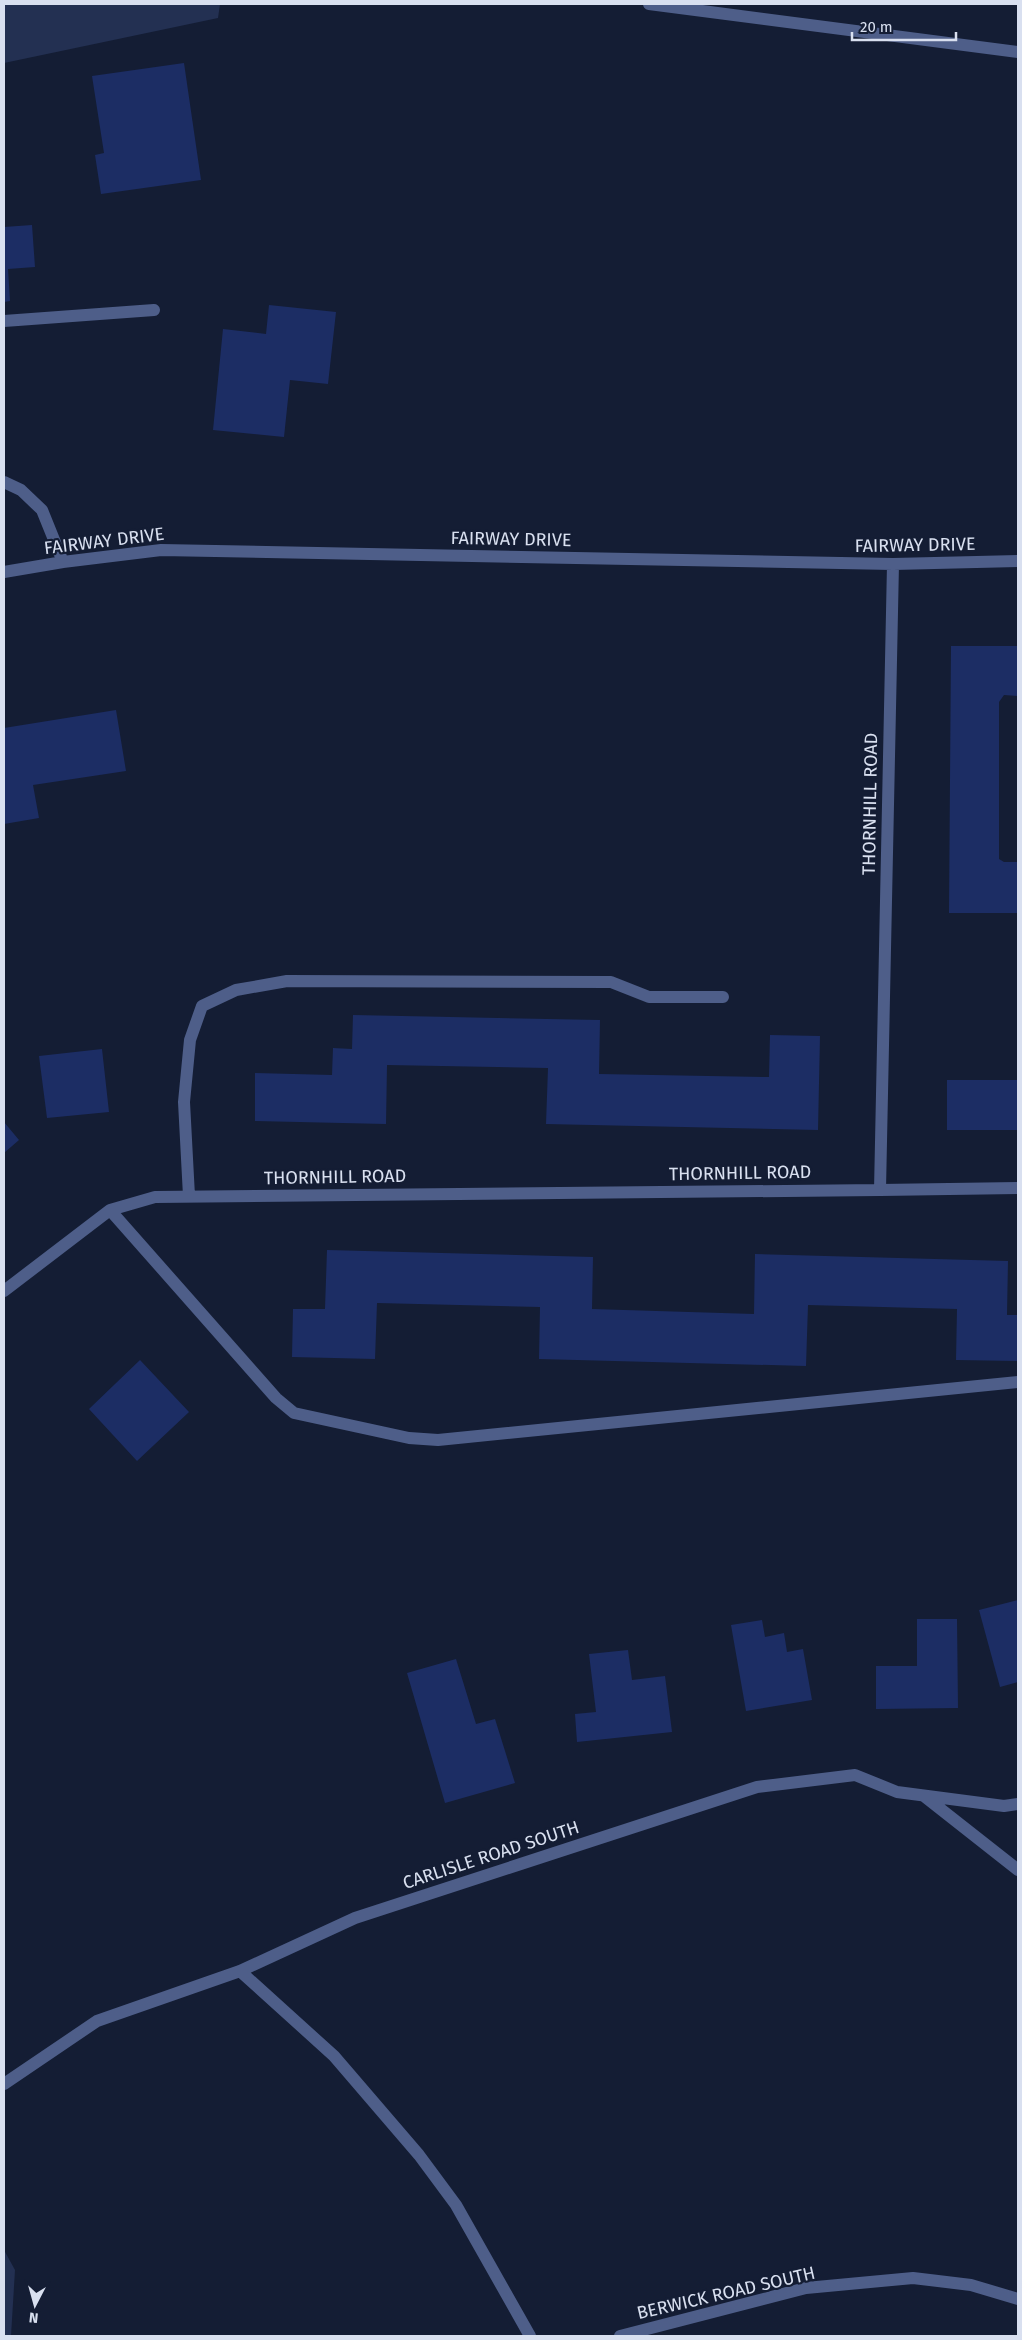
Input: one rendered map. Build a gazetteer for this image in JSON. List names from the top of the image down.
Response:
{
  "streets": {
    "street": [
      "FAIRWAY DRIVE",
      "THORNHILL ROAD",
      "CARLISLE ROAD SOUTH",
      "BERWICK ROAD SOUTH"
    ]
  },
  "crossings": [
    ["FAIRWAY DRIVE", "THORNHILL ROAD"]
  ],
  "scale_bar": "20 m",
  "north": "bottom"
}
